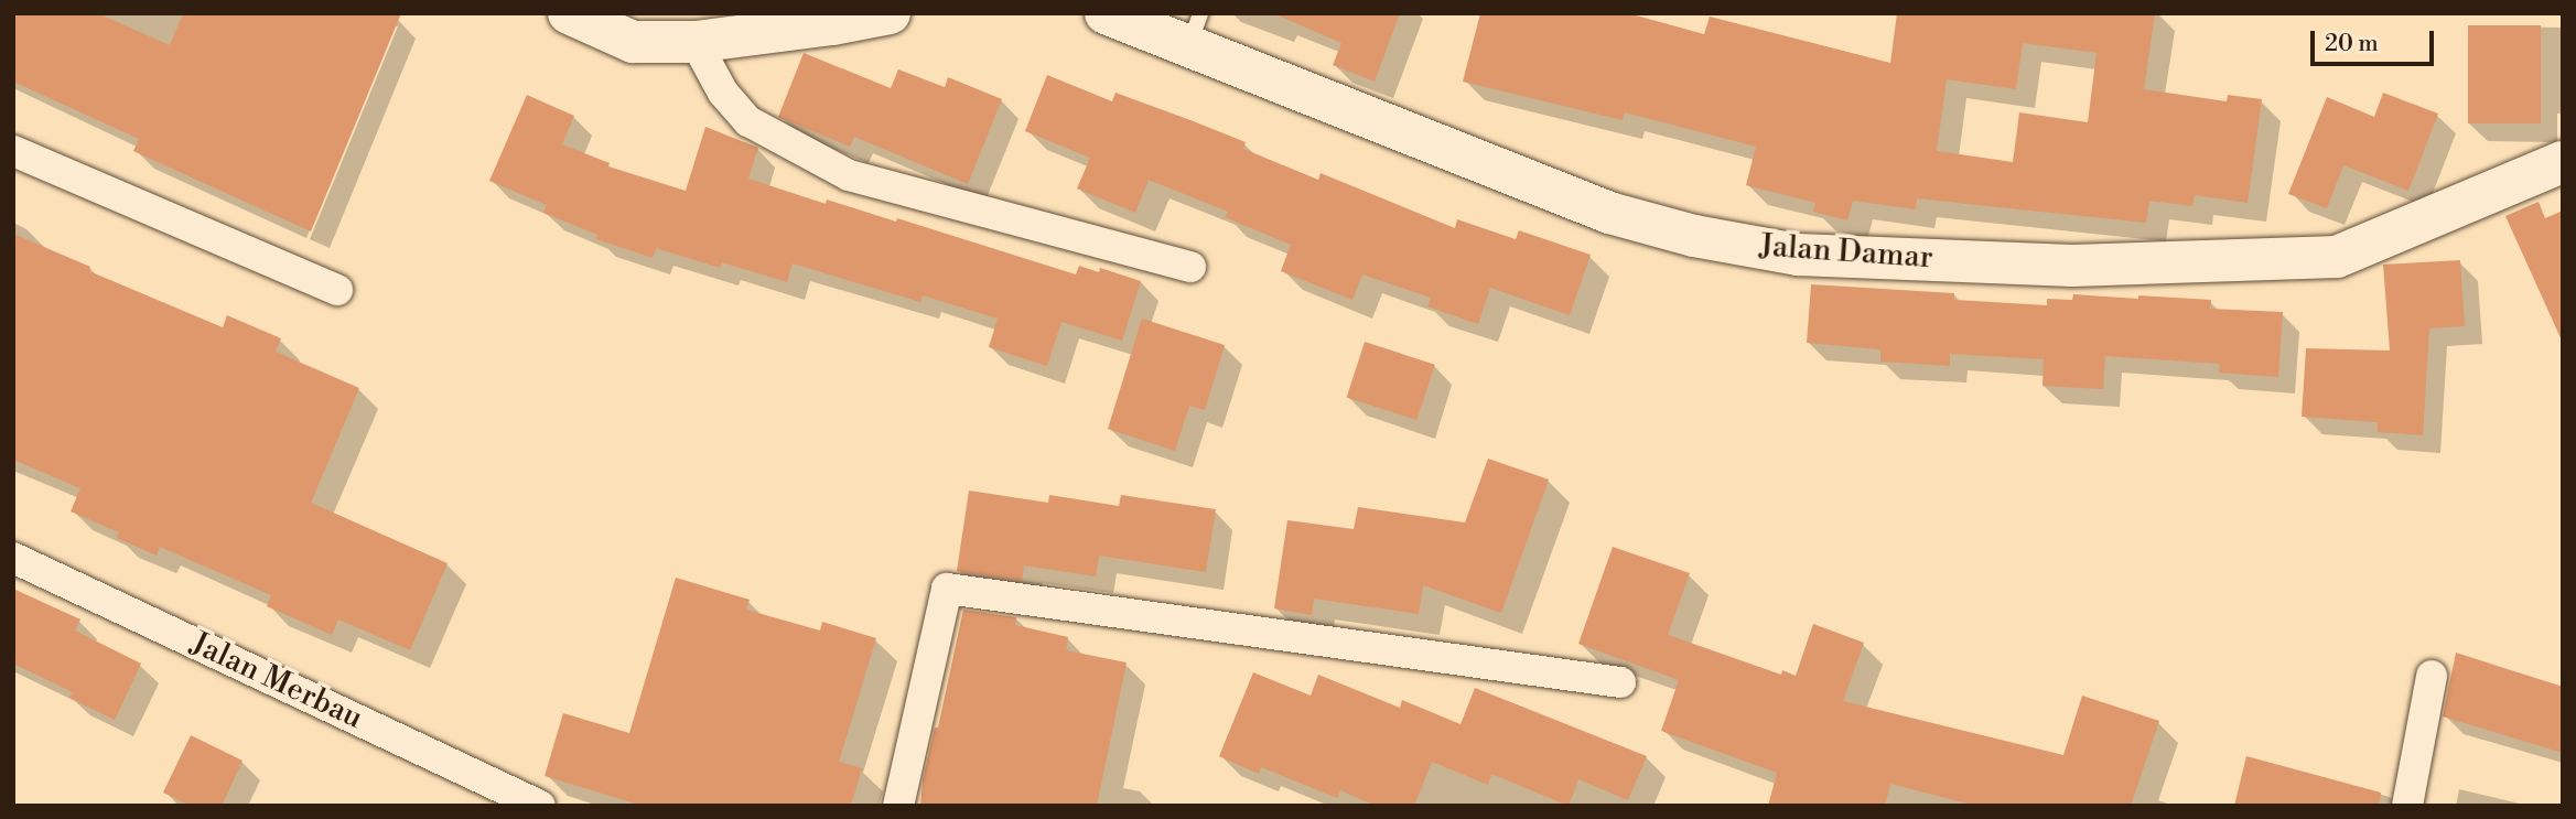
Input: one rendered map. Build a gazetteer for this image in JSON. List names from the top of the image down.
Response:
{
  "streets": {
    "street": ["Jalan Damar", "Jalan Merbau"]
  },
  "scale_bar": "20 m"
}
